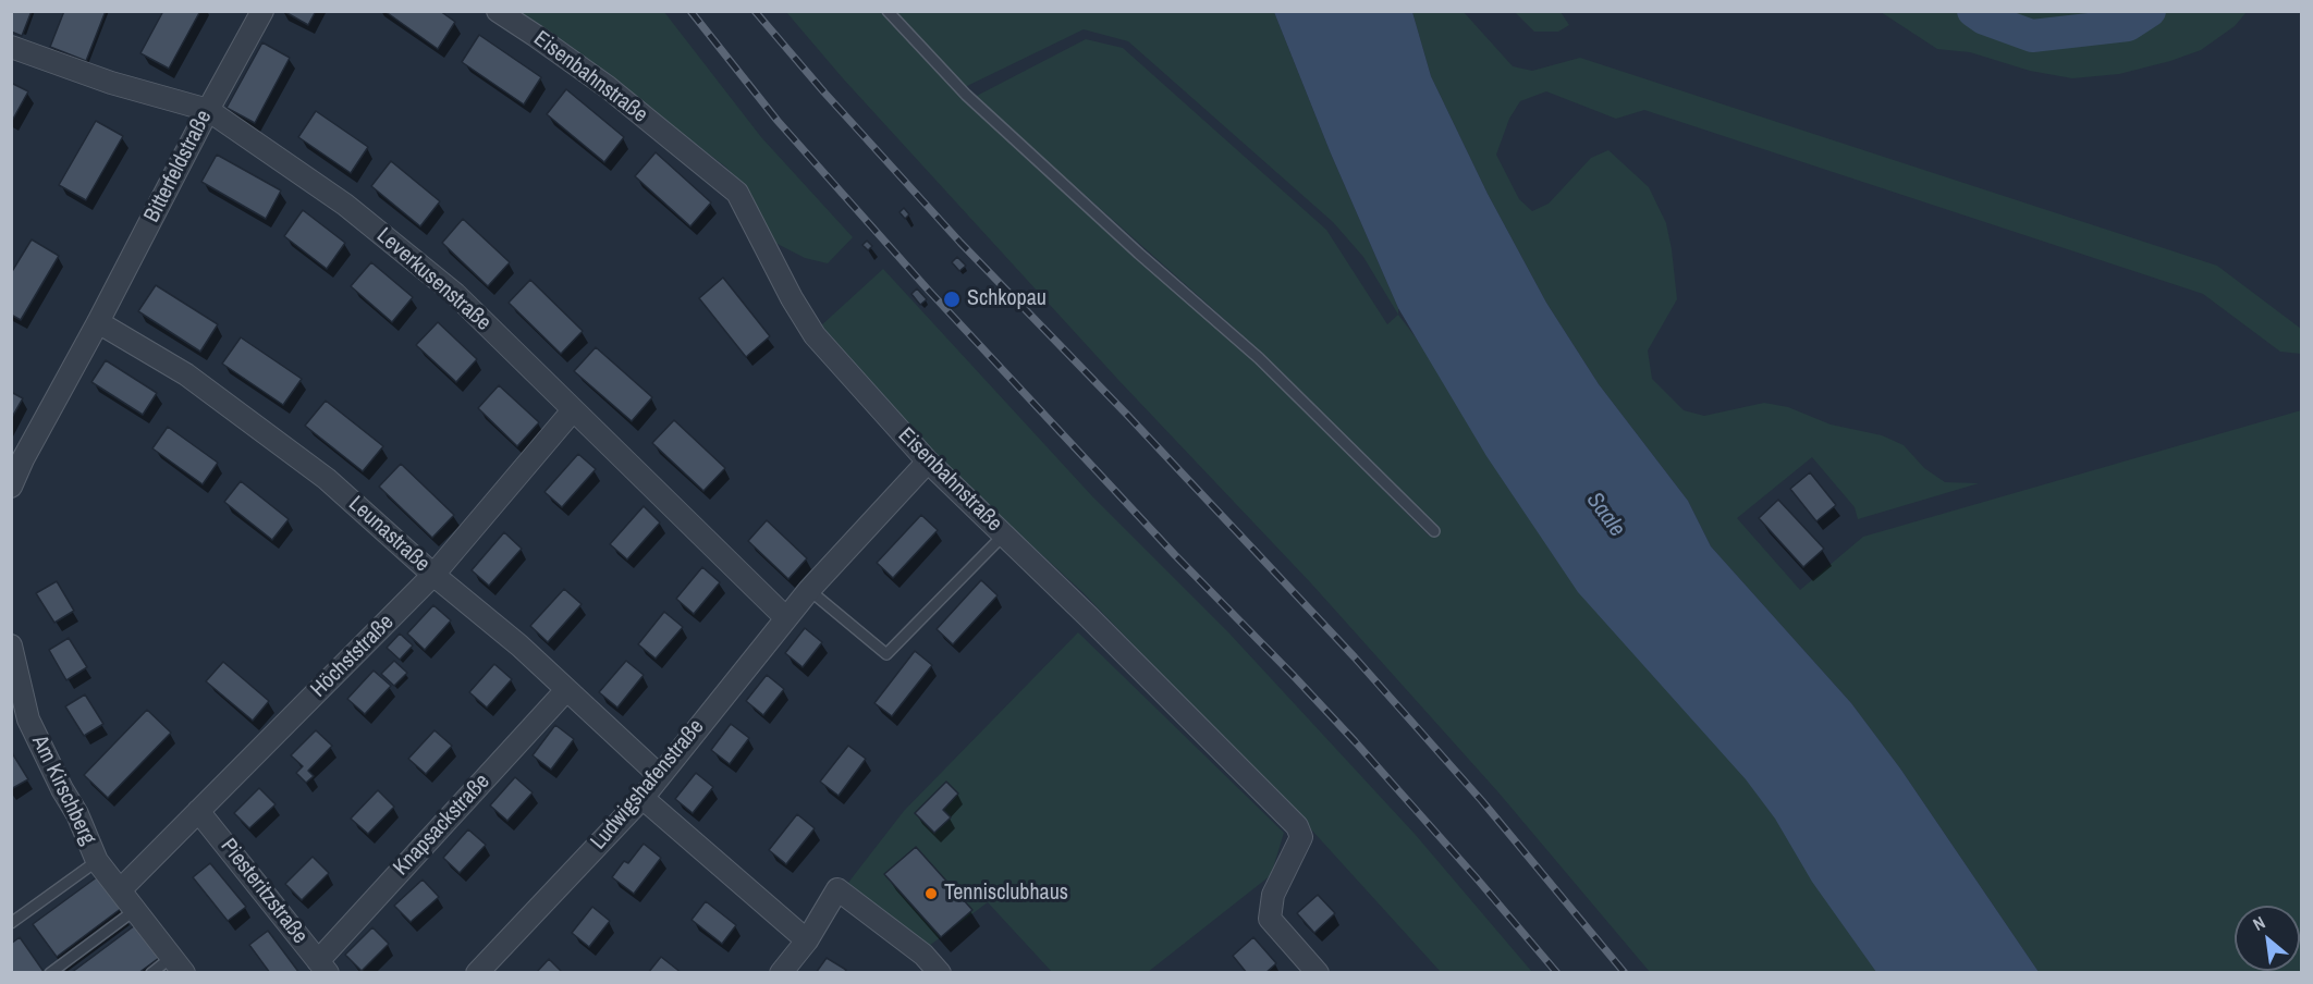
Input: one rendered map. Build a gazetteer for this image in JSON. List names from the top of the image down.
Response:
{
  "streets": {
    "street": [
      "Eisenbahnstraße",
      "Bitterfeldstraße",
      "Leverkusenstraße",
      "Leunastraße",
      "Höchststraße",
      "Ludwigshafenstraße",
      "Am Kirschberg",
      "Knapsackstraße",
      "Piesteritzstraße"
    ]
  },
  "crossings": [
    ["Eisenbahnstraße", "Ludwigshafenstraße"],
    ["Bitterfeldstraße", "Leverkusenstraße"],
    ["Bitterfeldstraße", "Leunastraße"],
    ["Leverkusenstraße", "Höchststraße"],
    ["Leverkusenstraße", "Ludwigshafenstraße"],
    ["Leunastraße", "Höchststraße"],
    ["Leunastraße", "Ludwigshafenstraße"],
    ["Leunastraße", "Knapsackstraße"],
    ["Höchststraße", "Am Kirschberg"],
    ["Höchststraße", "Piesteritzstraße"],
    ["Knapsackstraße", "Piesteritzstraße"]
  ],
  "water": ["Saale"],
  "places": ["Schkopau", "Tennisclubhaus"],
  "north": "top left"
}
